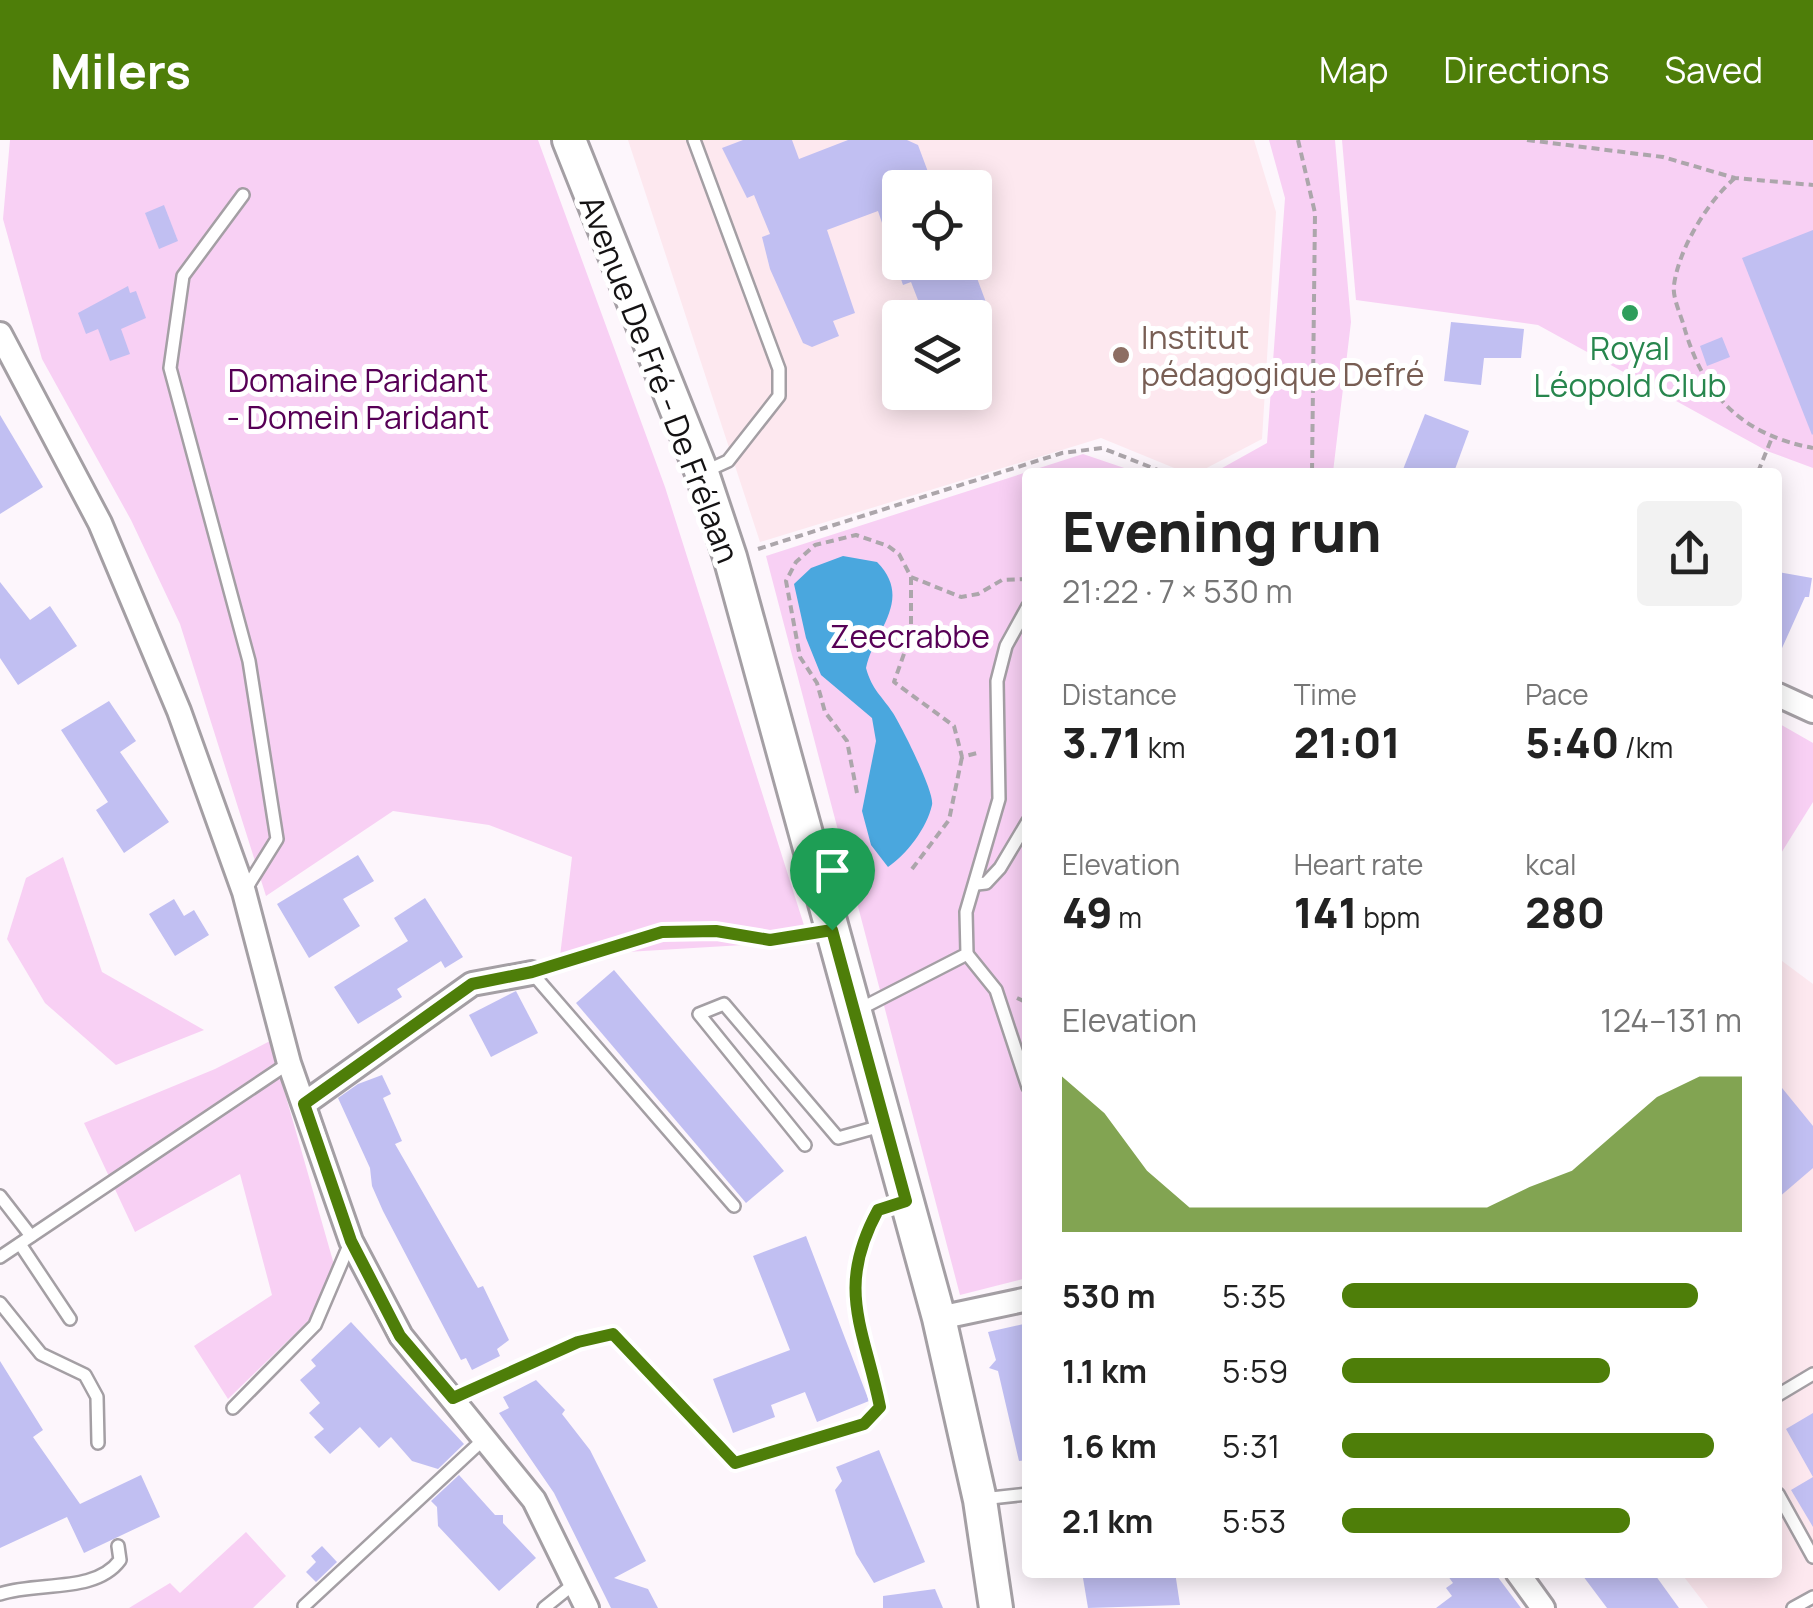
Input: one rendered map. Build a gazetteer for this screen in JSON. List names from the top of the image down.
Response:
{
  "streets": {
    "main road": ["Avenue De Fré - De Frélaan"]
  },
  "parks": ["Domaine Paridant - Domein Paridant", "Zeecrabbe"],
  "places": ["Royal Léopold Club", "Institut pédagogique Defré"],
  "page": {
    "header": "Milers",
    "nav": ["Map", "Directions", "Saved"],
    "heading": ["Evening run", "21:22 · 7 × 530 m"],
    "stats": [
      ["Distance", "3.71 km"],
      ["Time", "21:01"],
      ["Pace", "5:40 /km"],
      ["Elevation", "49 m"],
      ["Heart rate", "141 bpm"],
      ["kcal", "280"]
    ],
    "chart": ["Elevation", "124–131 m"],
    "list": [
      {
        "name": "530 m",
        "note": "5:35"
      },
      {
        "name": "1.1 km",
        "note": "5:59"
      },
      {
        "name": "1.6 km",
        "note": "5:31"
      },
      {
        "name": "2.1 km",
        "note": "5:53"
      }
    ]
  }
}
